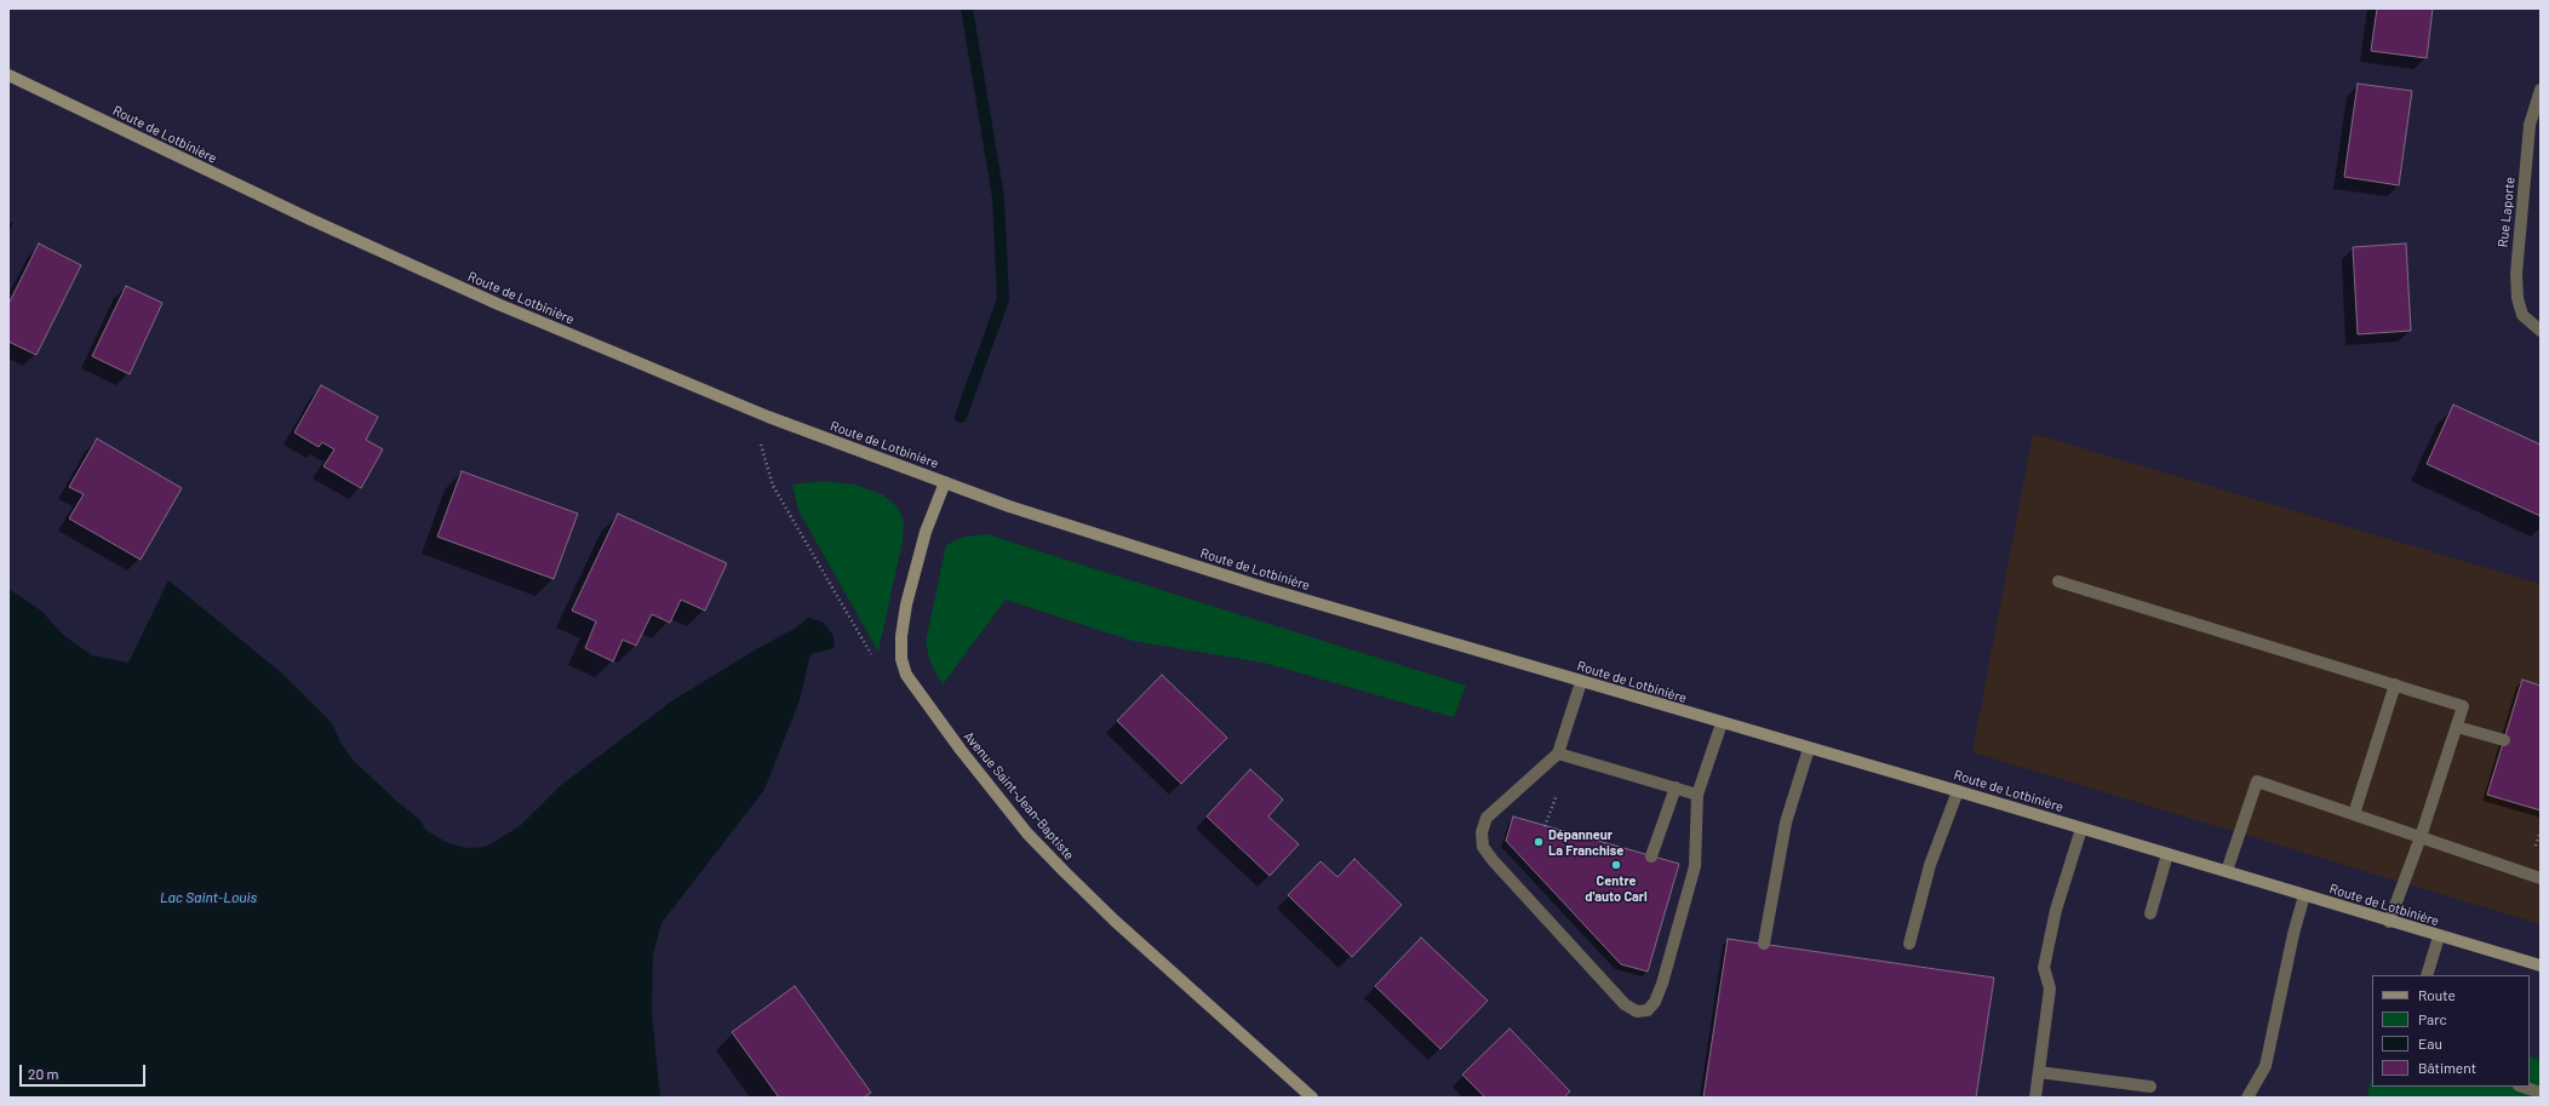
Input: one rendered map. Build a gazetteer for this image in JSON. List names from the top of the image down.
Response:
{
  "streets": {
    "main road": ["Route de Lotbinière", "Avenue Saint-Jean-Baptiste"],
    "street": ["Rue Laporte"]
  },
  "crossings": [
    ["Route de Lotbinière", "Avenue Saint-Jean-Baptiste"]
  ],
  "water": ["Lac Saint-Louis"],
  "places": ["Dépanneur La Franchise", "Centre d'auto Carl"],
  "legend": [
    "Route",
    "Parc",
    "Eau",
    "Bâtiment"
  ],
  "scale_bar": "20 m"
}
